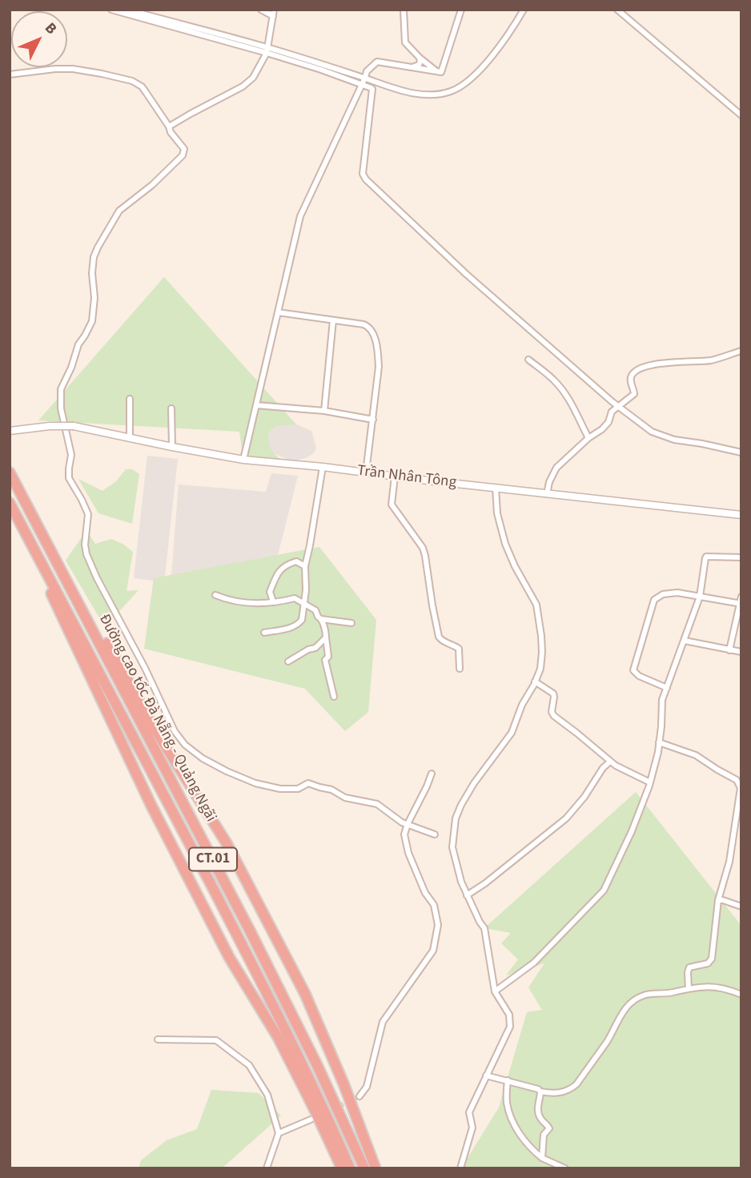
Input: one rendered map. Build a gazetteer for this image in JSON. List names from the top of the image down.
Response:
{
  "streets": {
    "highway": ["Đường cao tốc Đà Nẵng - Quảng Ngãi", "CT.01"],
    "street": ["Trần Nhân Tông"]
  },
  "crossings": [
    ["Đường cao tốc Đà Nẵng - Quảng Ngãi", "CT.01"]
  ],
  "north": "top right"
}
